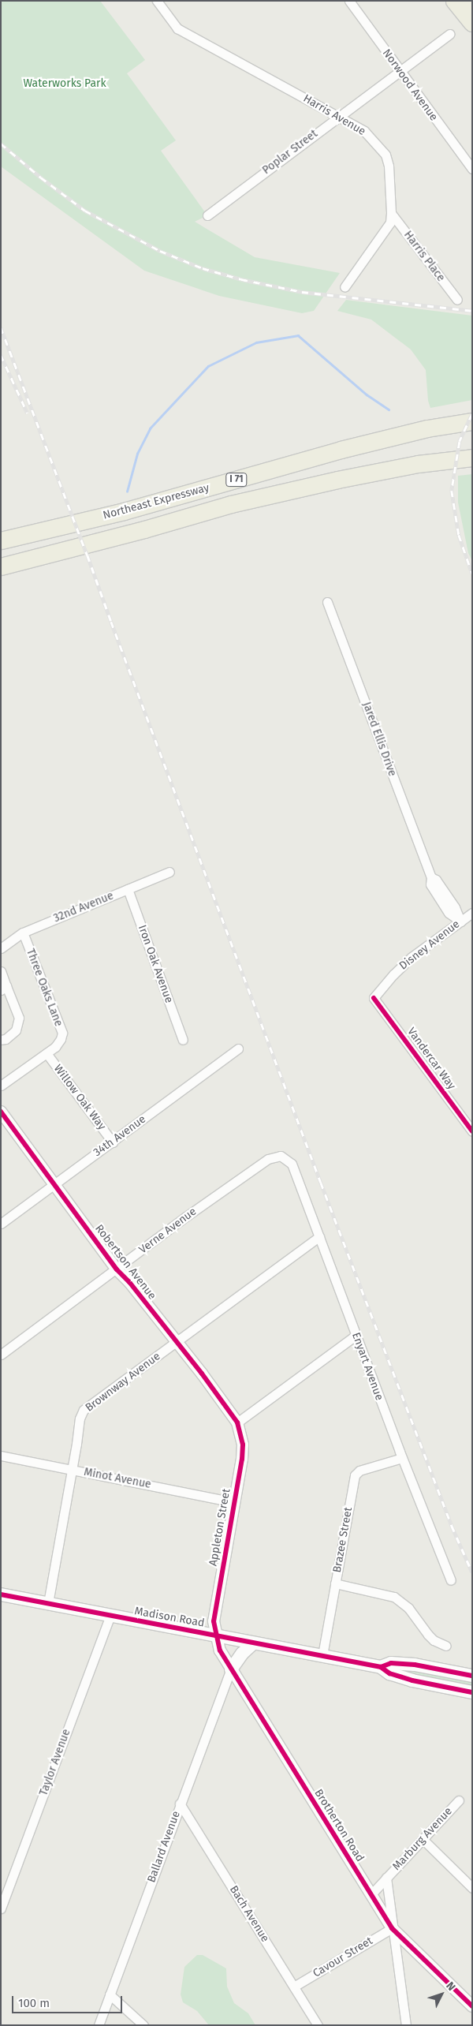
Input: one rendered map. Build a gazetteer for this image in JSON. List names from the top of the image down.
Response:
{
  "streets": {
    "highway": ["I 71", "Northeast Expressway"],
    "main road": ["Madison Road"],
    "street": [
      "Norwood Avenue",
      "Harris Avenue",
      "Poplar Street",
      "Harris Place",
      "Jared Ellis Drive",
      "32nd Avenue",
      "Disney Avenue",
      "Iron Oak Avenue",
      "Three Oaks Lane",
      "Vandercar Way",
      "Willow Oak Way",
      "34th Avenue",
      "Verne Avenue",
      "Robertson Avenue",
      "Enyart Avenue",
      "Brownway Avenue",
      "Minot Avenue",
      "Appleton Street",
      "Brazee Street",
      "Taylor Avenue",
      "Brotherton Road",
      "Marburg Avenue",
      "Ballard Avenue",
      "Bach Avenue",
      "Cavour Street"
    ]
  },
  "crossings": [
    ["Norwood Avenue", "Poplar Street"],
    ["Harris Avenue", "Poplar Street"],
    ["Harris Avenue", "Harris Place"],
    ["Jared Ellis Drive", "Disney Avenue"],
    ["32nd Avenue", "Iron Oak Avenue"],
    ["32nd Avenue", "Three Oaks Lane"],
    ["Disney Avenue", "Vandercar Way"],
    ["Three Oaks Lane", "Willow Oak Way"],
    ["Willow Oak Way", "34th Avenue"],
    ["34th Avenue", "Robertson Avenue"],
    ["Verne Avenue", "Robertson Avenue"],
    ["Verne Avenue", "Enyart Avenue"],
    ["Robertson Avenue", "Brownway Avenue"],
    ["Robertson Avenue", "Appleton Street"],
    ["Enyart Avenue", "Brownway Avenue"],
    ["Enyart Avenue", "Brazee Street"],
    ["Brownway Avenue", "Minot Avenue"],
    ["Brownway Avenue", "Madison Road"],
    ["Minot Avenue", "Appleton Street"],
    ["Appleton Street", "Madison Road"],
    ["Appleton Street", "Brotherton Road"],
    ["Brazee Street", "Madison Road"],
    ["Madison Road", "Taylor Avenue"],
    ["Madison Road", "Brotherton Road"],
    ["Brotherton Road", "Marburg Avenue"],
    ["Brotherton Road", "Ballard Avenue"],
    ["Brotherton Road", "Cavour Street"],
    ["Marburg Avenue", "Cavour Street"],
    ["Ballard Avenue", "Bach Avenue"],
    ["Bach Avenue", "Cavour Street"]
  ],
  "parks": ["Waterworks Park"],
  "scale_bar": "100 m",
  "north": "top right"
}
